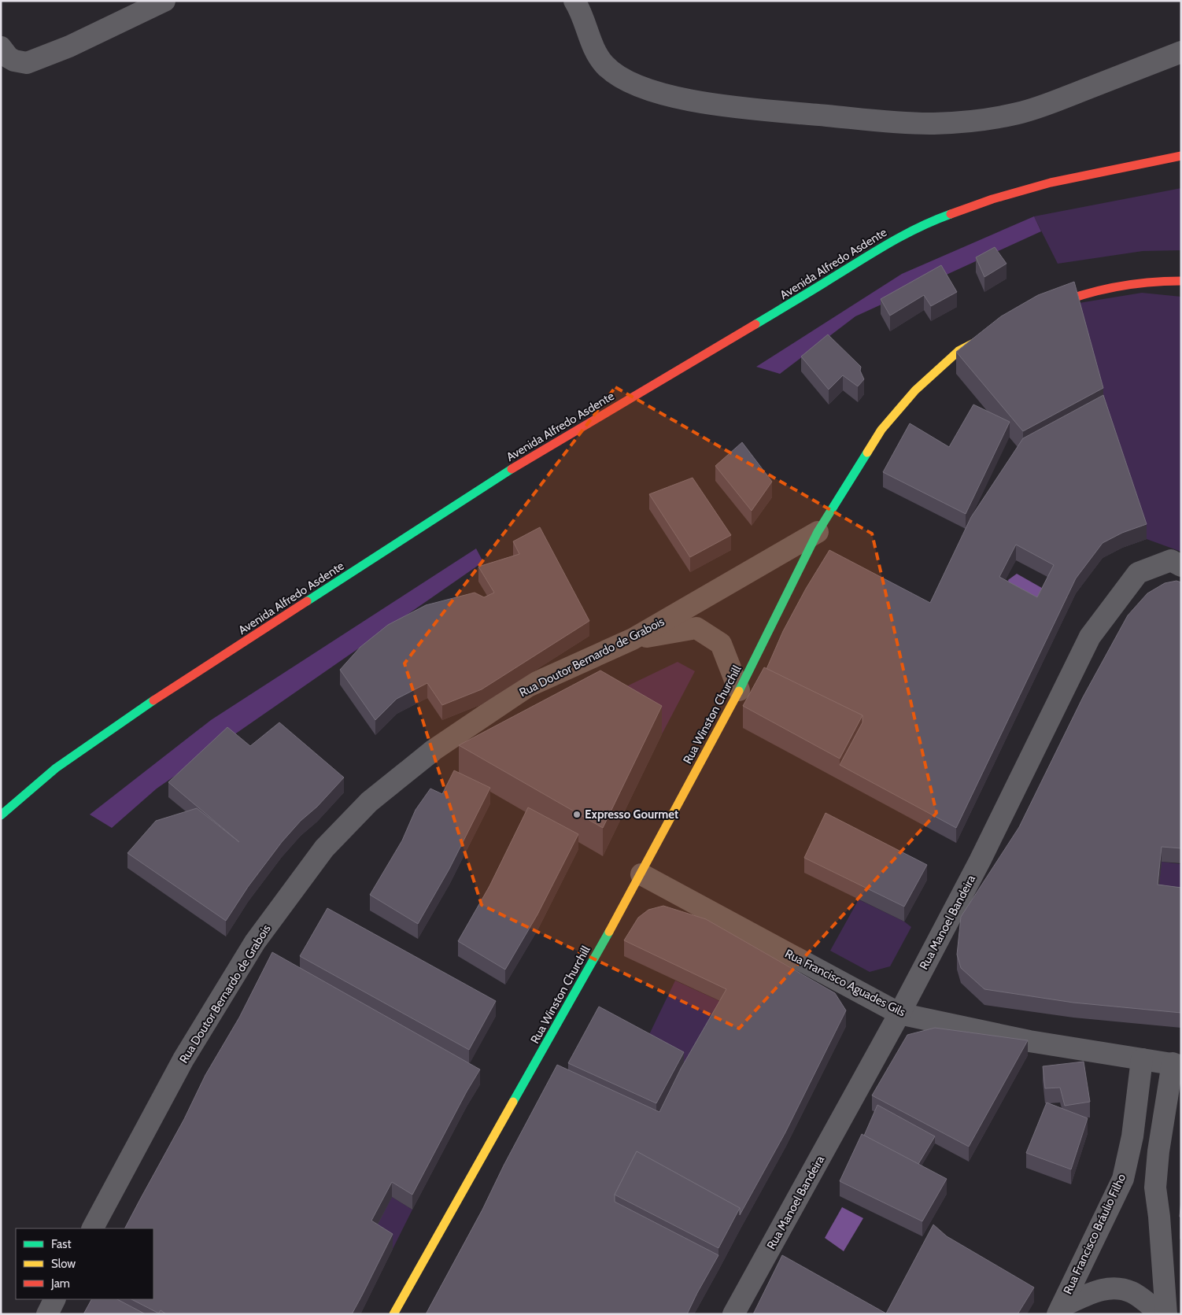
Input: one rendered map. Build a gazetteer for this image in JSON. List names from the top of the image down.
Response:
{
  "streets": {
    "street": [
      "Avenida Alfredo Asdente",
      "Rua Doutor Bernardo de Grabois",
      "Rua Winston Churchill",
      "Rua Manoel Bandeira",
      "Rua Francisco Aguades Gils",
      "Rua Francisco Bráulio Filho"
    ]
  },
  "crossings": [
    ["Rua Doutor Bernardo de Grabois", "Rua Winston Churchill"],
    ["Rua Winston Churchill", "Rua Francisco Aguades Gils"],
    ["Rua Manoel Bandeira", "Rua Francisco Aguades Gils"],
    ["Rua Francisco Aguades Gils", "Rua Francisco Bráulio Filho"]
  ],
  "places": ["Expresso Gourmet"],
  "legend": ["Fast", "Slow", "Jam"]
}
